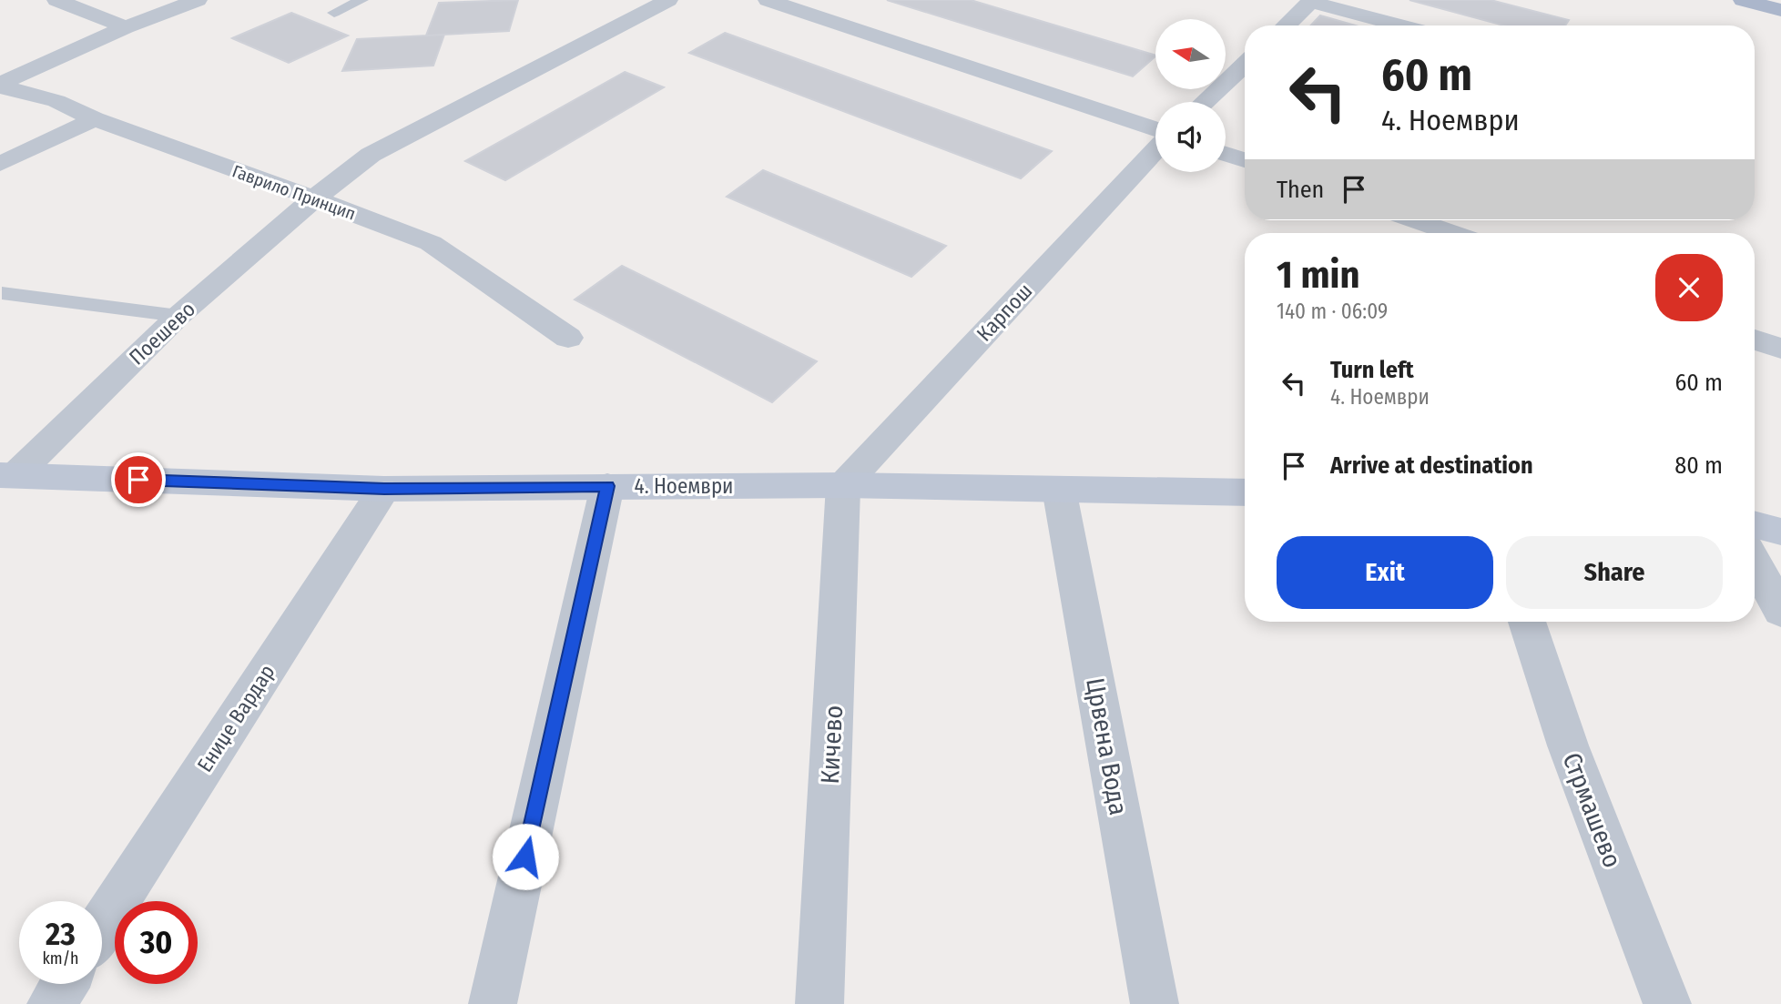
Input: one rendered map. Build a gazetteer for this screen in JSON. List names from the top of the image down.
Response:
{
  "streets": {
    "street": [
      "Гаврило Принцип",
      "Карпош",
      "Поешево",
      "4. Ноември",
      "Ениџе Вардар",
      "Кичево",
      "Црвена Вода",
      "Стрмашево"
    ]
  },
  "crossings": [
    ["Гаврило Принцип", "Поешево"],
    ["Карпош", "4. Ноември"],
    ["Карпош", "Кичево"],
    ["Поешево", "4. Ноември"],
    ["4. Ноември", "Ениџе Вардар"],
    ["4. Ноември", "Кичево"],
    ["4. Ноември", "Црвена Вода"]
  ],
  "north": "left",
  "page": {
    "turn": ["60 m", "4. Ноември"],
    "then": "Then",
    "heading": ["1 min", "140 m · 06:09"],
    "list": [
      {
        "name": "Turn left",
        "note": "4. Ноември",
        "value": "60 m"
      },
      {
        "name": "Arrive at destination",
        "value": "80 m"
      }
    ],
    "buttons": ["Exit", "Share"],
    "speed": "23 km/h",
    "limit": "30"
  }
}
